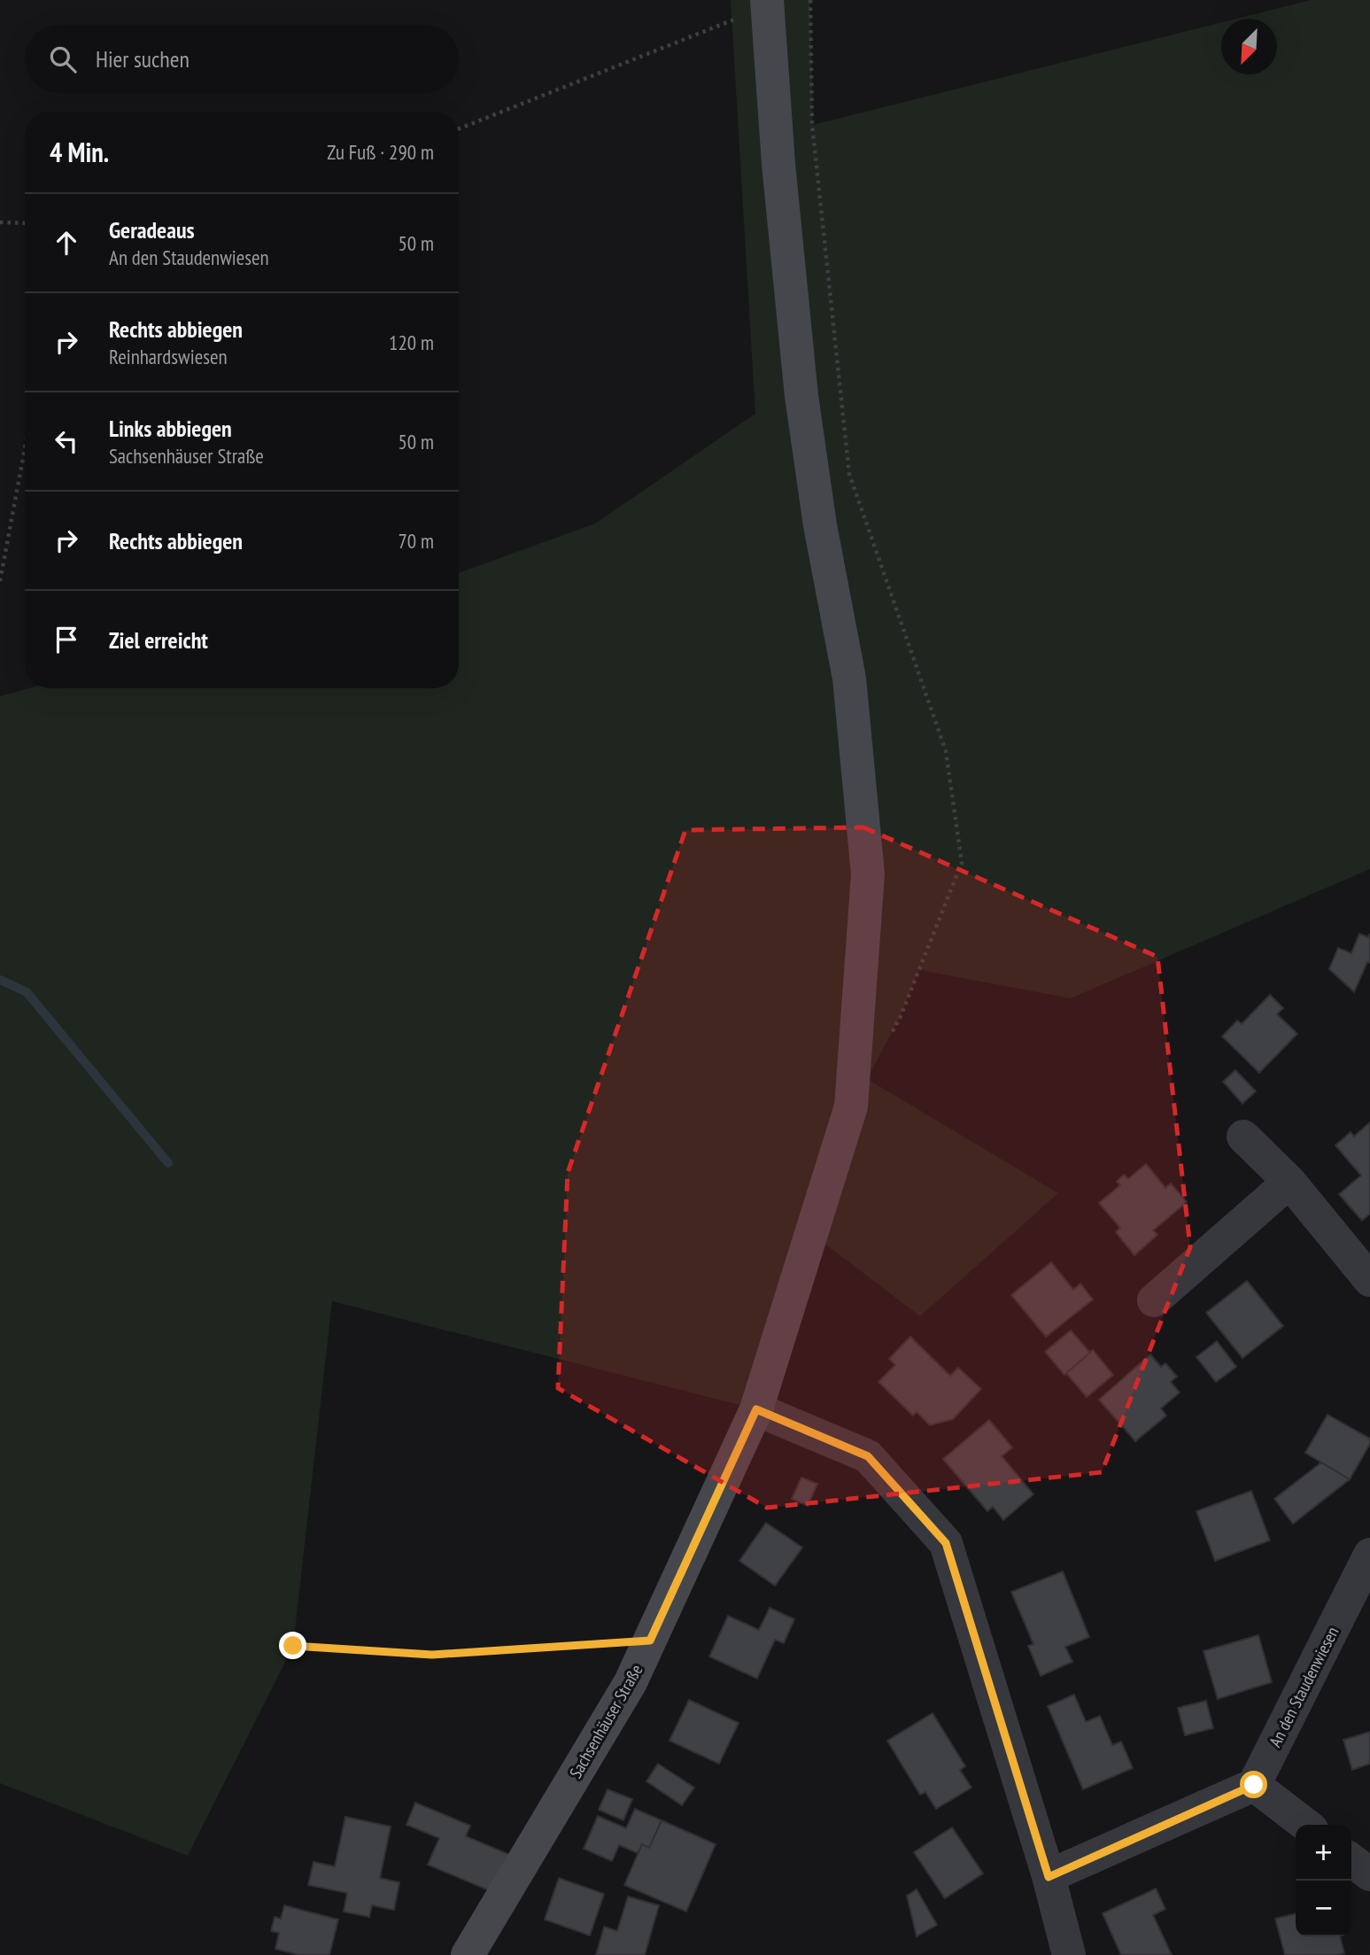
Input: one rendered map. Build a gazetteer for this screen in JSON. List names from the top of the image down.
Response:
{
  "streets": {
    "street": ["An den Staudenwiesen", "Sachsenhäuser Straße"]
  },
  "north": "bottom left",
  "page": {
    "search": "Hier suchen",
    "heading": ["4 Min.", "Zu Fuß · 290 m"],
    "list": [
      ["Geradeaus", "An den Staudenwiesen", "50 m"],
      ["Rechts abbiegen", "Reinhardswiesen", "120 m"],
      ["Links abbiegen", "Sachsenhäuser Straße", "50 m"],
      ["Rechts abbiegen", "70 m"],
      "Ziel erreicht"
    ],
    "map_buttons": ["+", "−"]
  }
}
